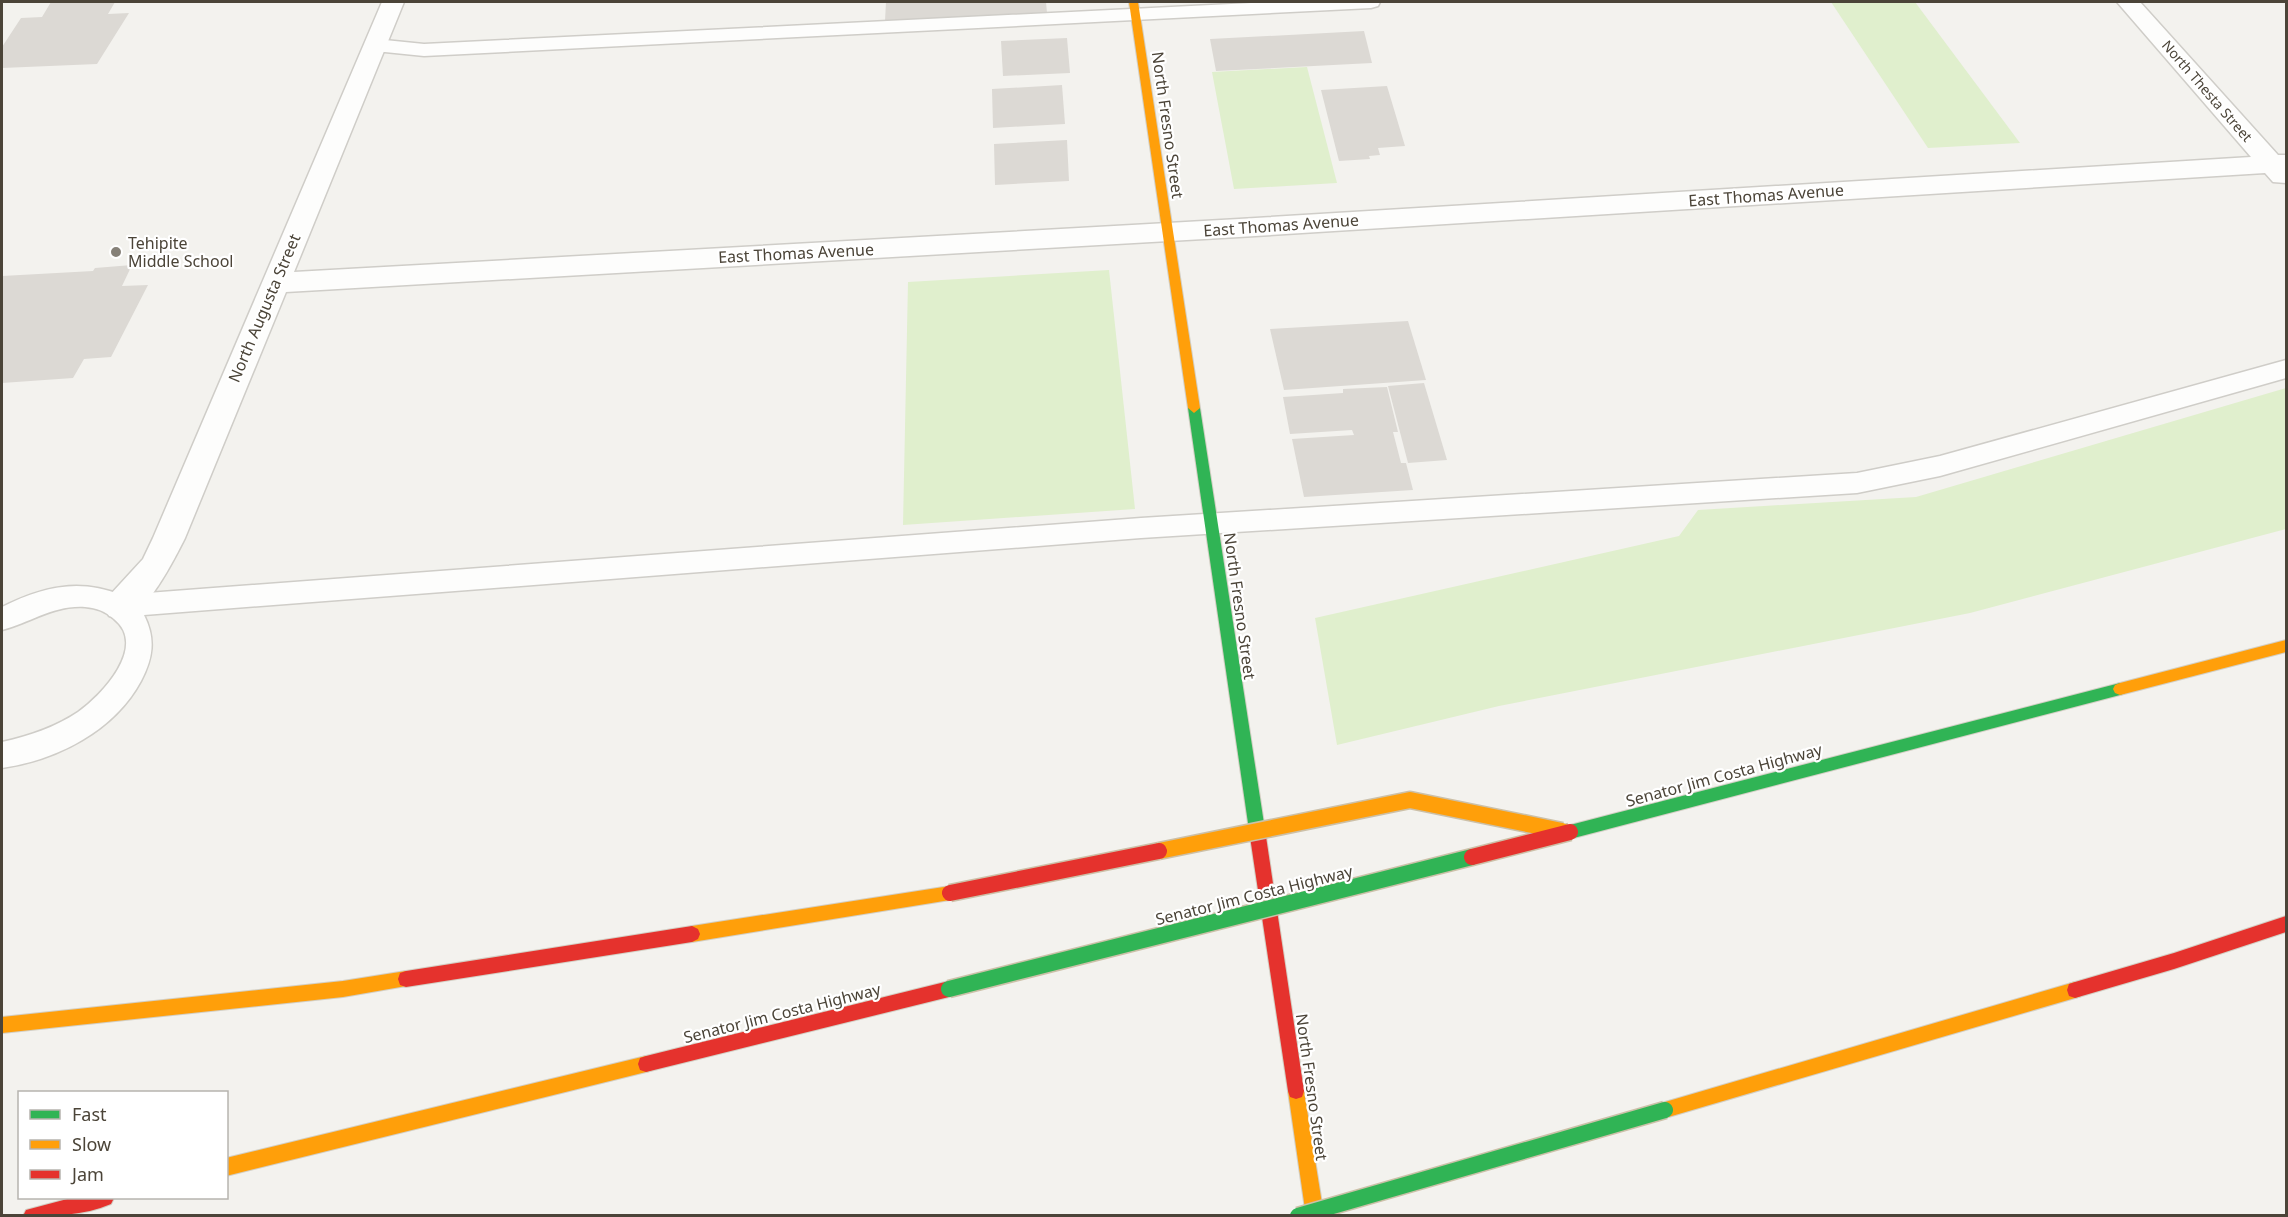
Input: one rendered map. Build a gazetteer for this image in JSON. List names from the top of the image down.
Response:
{
  "streets": {
    "main road": ["North Fresno Street", "Senator Jim Costa Highway"],
    "street": ["North Thesta Street", "East Thomas Avenue", "North Augusta Street"]
  },
  "crossings": [
    ["North Thesta Street", "East Thomas Avenue"],
    ["North Fresno Street", "East Thomas Avenue"],
    ["East Thomas Avenue", "North Augusta Street"]
  ],
  "places": ["Tehipite Middle School"],
  "legend": ["Fast", "Slow", "Jam"]
}
